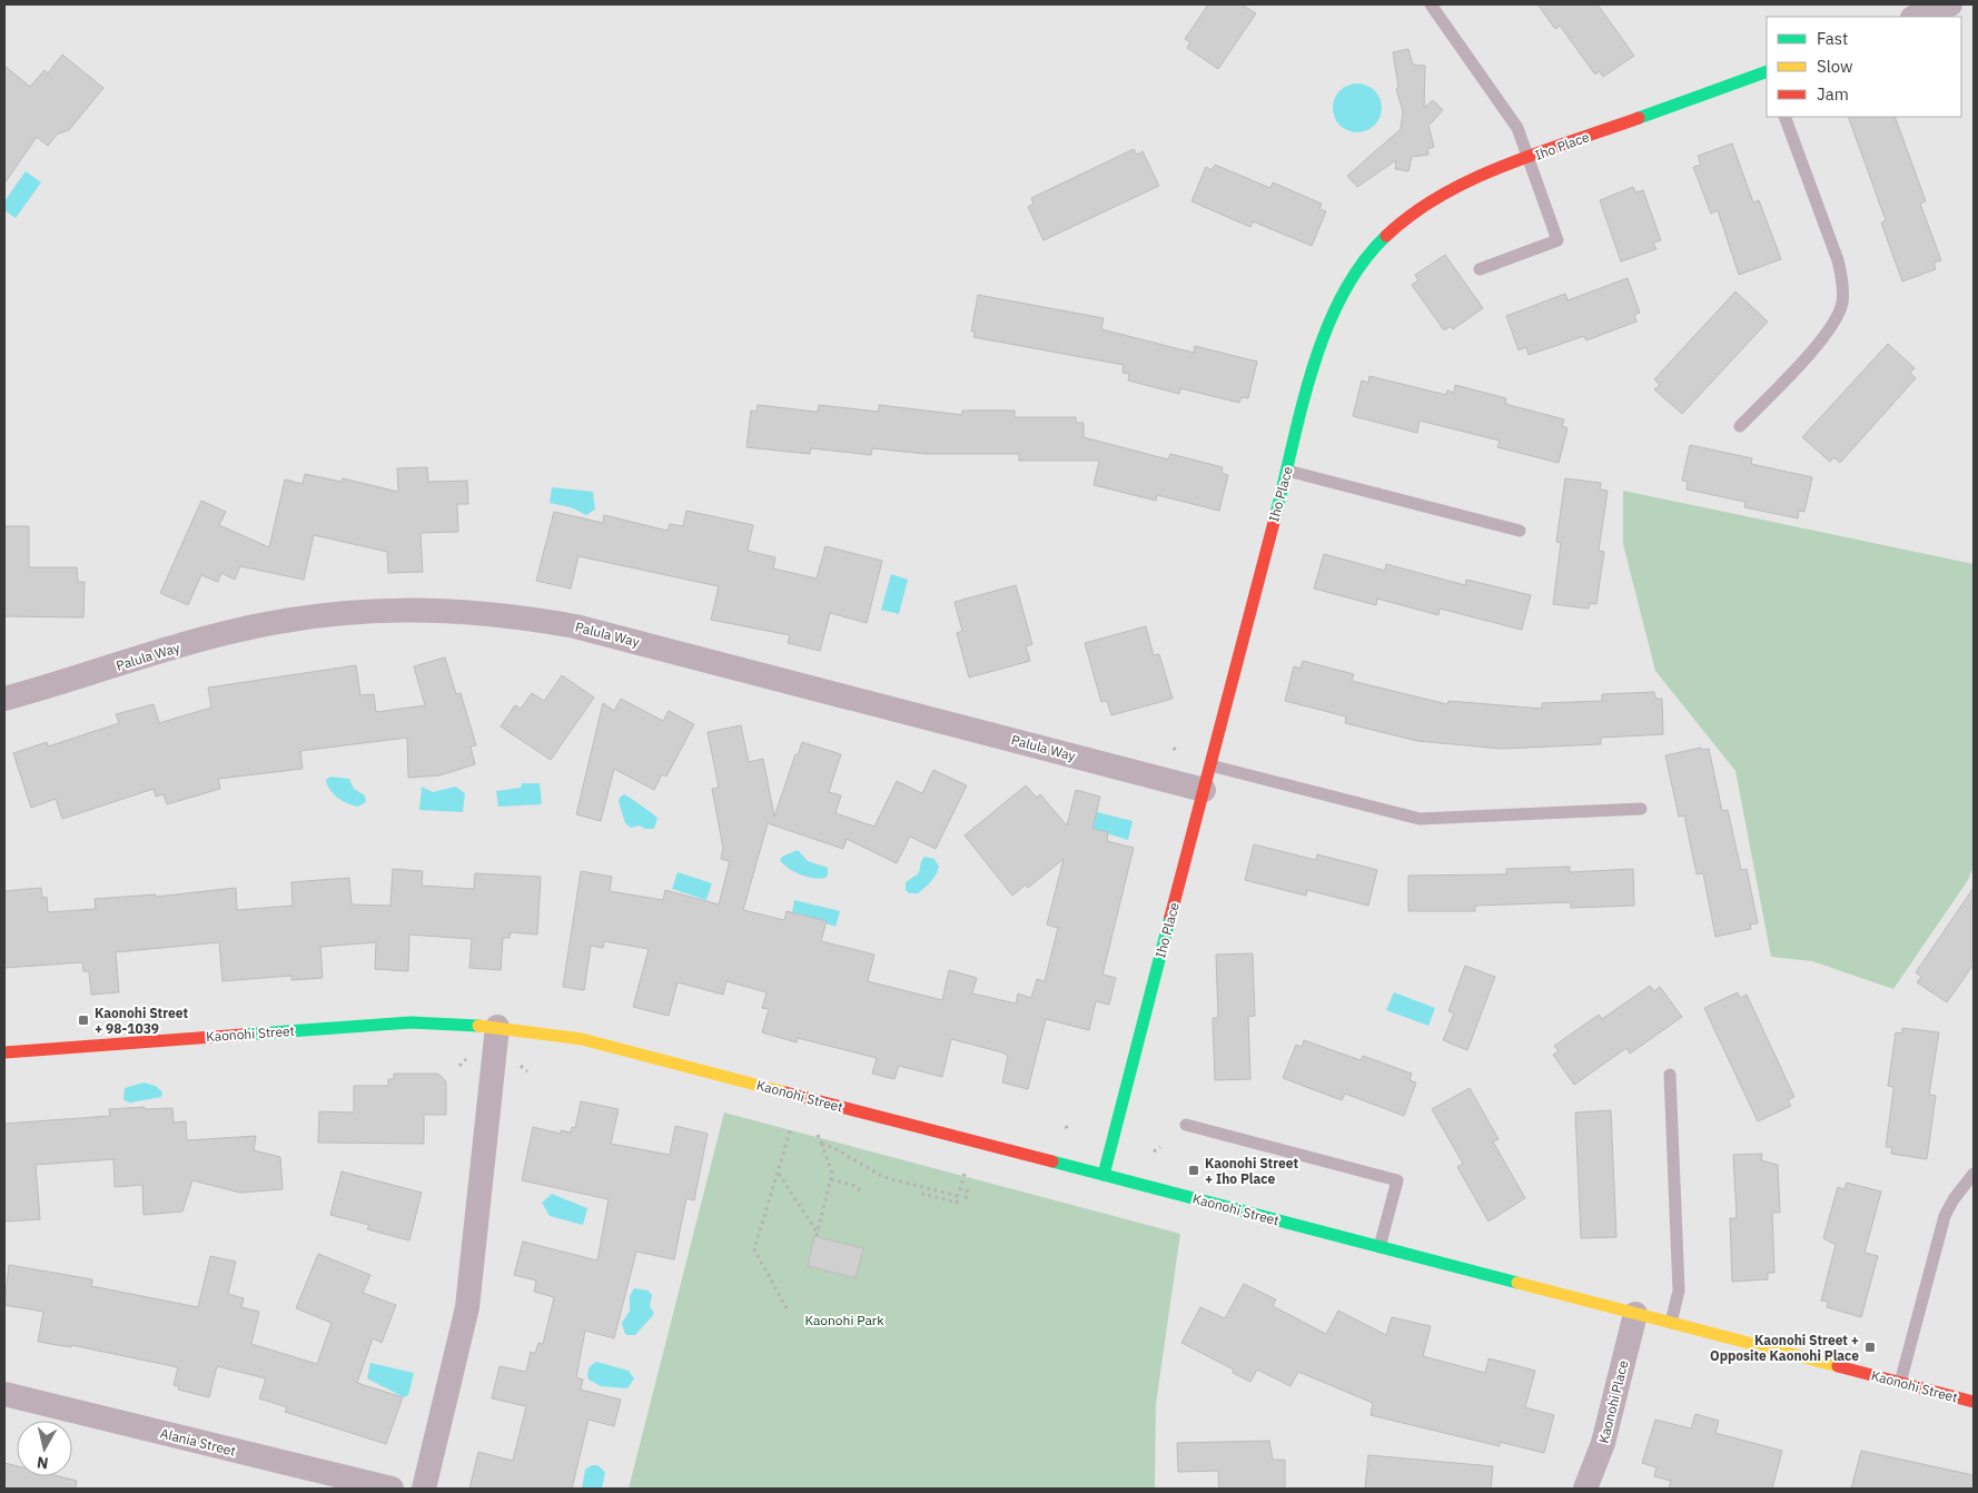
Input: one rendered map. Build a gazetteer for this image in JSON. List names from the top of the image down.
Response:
{
  "streets": {
    "street": [
      "Iho Place",
      "Palula Way",
      "Kaonohi Street",
      "Kaonohi Place",
      "Alania Street"
    ]
  },
  "crossings": [
    ["Iho Place", "Palula Way"],
    ["Iho Place", "Kaonohi Street"],
    ["Kaonohi Street", "Kaonohi Place"]
  ],
  "parks": ["Kaonohi Park"],
  "places": {
    "transit": ["Kaonohi Street + 98-1039", "Kaonohi Street + Iho Place", "Kaonohi Street + Opposite Kaonohi Place"]
  },
  "legend": ["Fast", "Slow", "Jam"],
  "north": "bottom"
}
